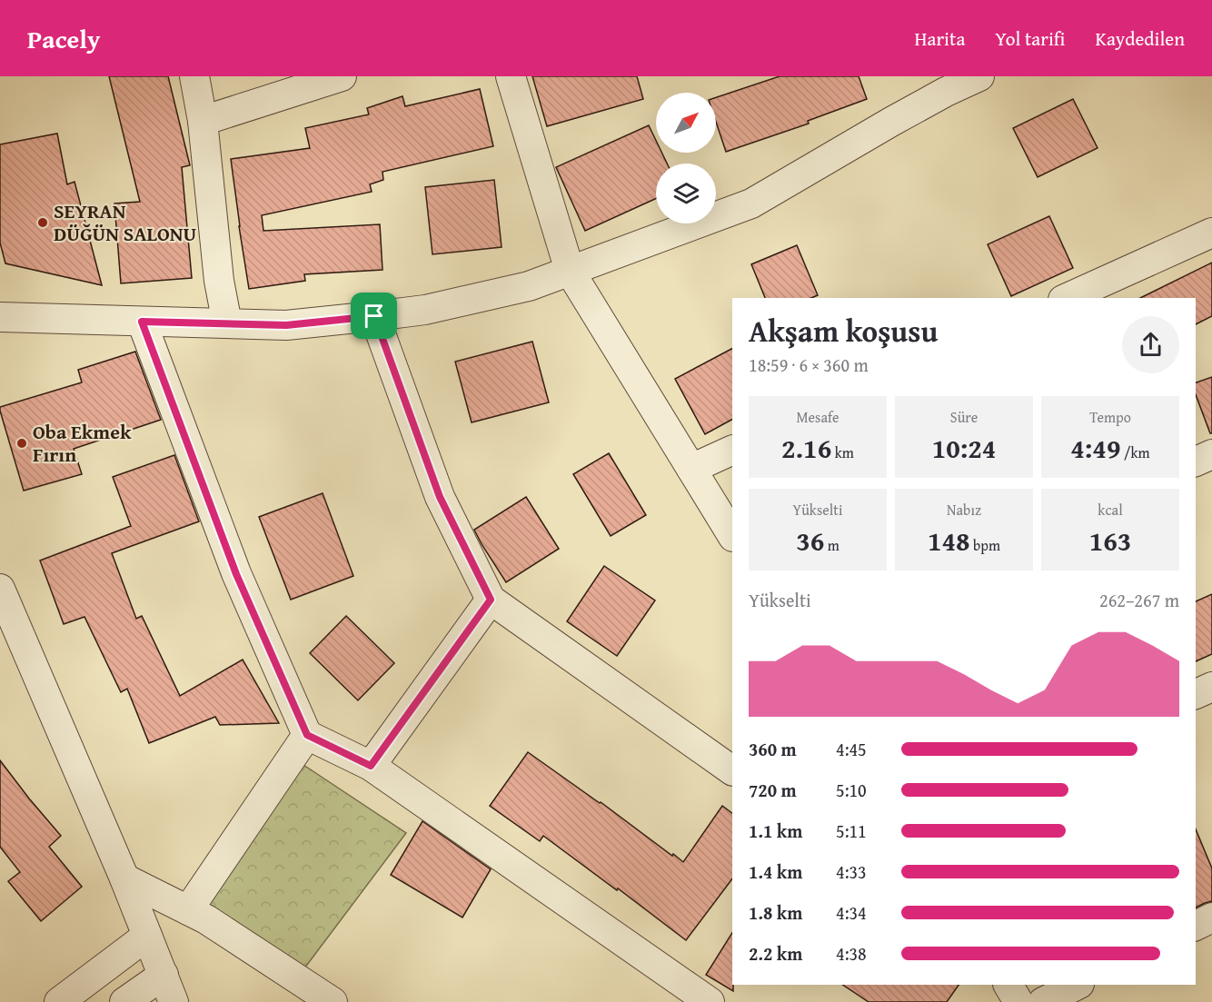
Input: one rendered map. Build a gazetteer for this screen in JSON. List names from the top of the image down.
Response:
{
  "places": ["SEYRAN DÜĞÜN SALONU", "Oba Ekmek Fırın"],
  "north": "top right",
  "page": {
    "header": "Pacely",
    "nav": ["Harita", "Yol tarifi", "Kaydedilen"],
    "heading": ["Akşam koşusu", "18:59 · 6 × 360 m"],
    "stats": [
      ["Mesafe", "2.16 km"],
      ["Süre", "10:24"],
      ["Tempo", "4:49 /km"],
      ["Yükselti", "36 m"],
      ["Nabız", "148 bpm"],
      ["kcal", "163"]
    ],
    "chart": ["Yükselti", "262–267 m"],
    "list": [
      {
        "name": "360 m",
        "note": "4:45"
      },
      {
        "name": "720 m",
        "note": "5:10"
      },
      {
        "name": "1.1 km",
        "note": "5:11"
      },
      {
        "name": "1.4 km",
        "note": "4:33"
      },
      {
        "name": "1.8 km",
        "note": "4:34"
      },
      {
        "name": "2.2 km",
        "note": "4:38"
      }
    ]
  }
}
